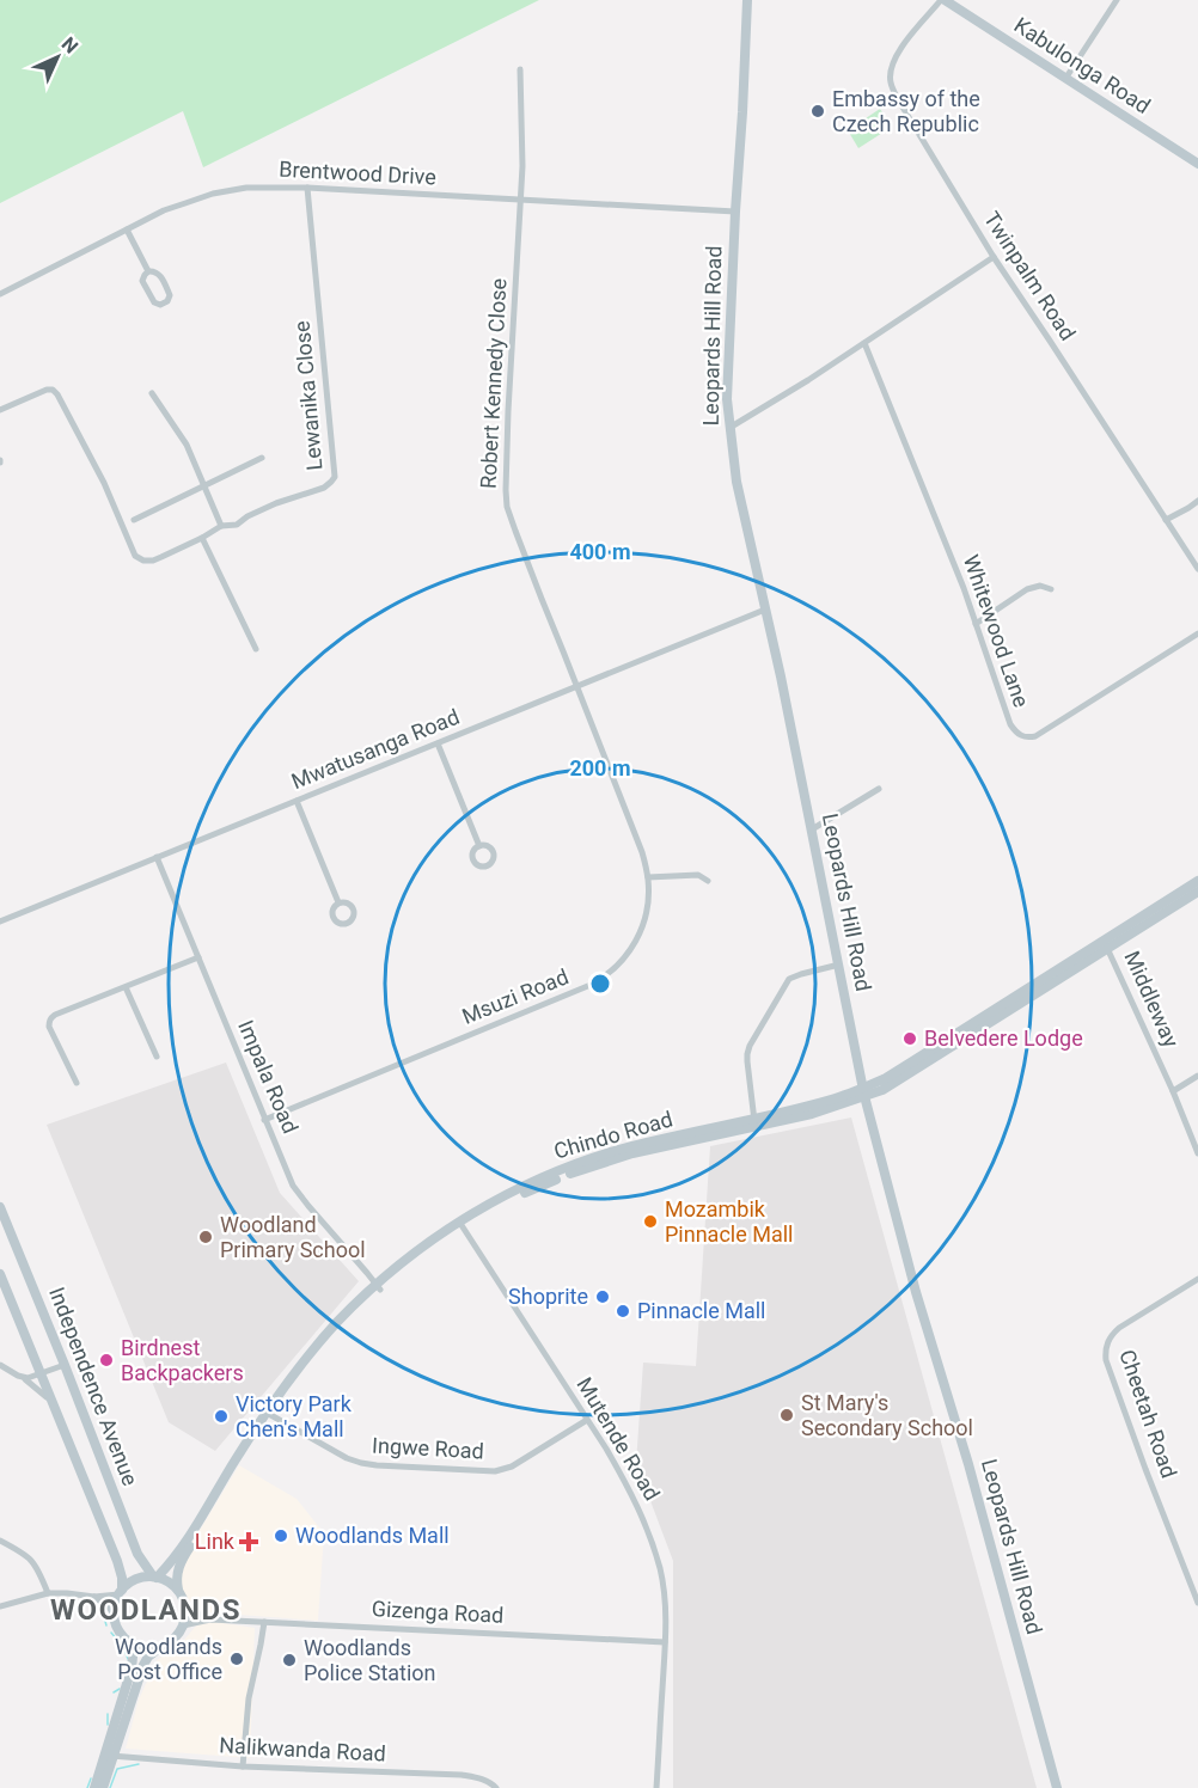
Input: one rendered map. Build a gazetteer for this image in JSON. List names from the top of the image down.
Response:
{
  "streets": {
    "main road": [
      "Kabulonga Road",
      "Leopards Hill Road",
      "Chindo Road",
      "Independence Avenue"
    ],
    "street": [
      "Brentwood Drive",
      "Twinpalm Road",
      "Robert Kennedy Close",
      "Lewanika Close",
      "Whitewood Lane",
      "Mwatusanga Road",
      "Msuzi Road",
      "Middleway",
      "Impala Road",
      "Cheetah Road",
      "Mutende Road",
      "Ingwe Road",
      "Gizenga Road",
      "Nalikwanda Road"
    ]
  },
  "crossings": [
    ["Kabulonga Road", "Twinpalm Road"],
    ["Brentwood Drive", "Leopards Hill Road"],
    ["Brentwood Drive", "Robert Kennedy Close"],
    ["Brentwood Drive", "Lewanika Close"],
    ["Leopards Hill Road", "Mwatusanga Road"],
    ["Leopards Hill Road", "Chindo Road"],
    ["Robert Kennedy Close", "Mwatusanga Road"],
    ["Robert Kennedy Close", "Msuzi Road"],
    ["Mwatusanga Road", "Msuzi Road"],
    ["Mwatusanga Road", "Impala Road"],
    ["Msuzi Road", "Impala Road"],
    ["Middleway", "Chindo Road"],
    ["Impala Road", "Chindo Road"],
    ["Chindo Road", "Independence Avenue"],
    ["Chindo Road", "Mutende Road"],
    ["Chindo Road", "Ingwe Road"],
    ["Chindo Road", "Gizenga Road"],
    ["Independence Avenue", "Gizenga Road"],
    ["Mutende Road", "Ingwe Road"],
    ["Mutende Road", "Gizenga Road"]
  ],
  "districts": ["WOODLANDS"],
  "places": {
    "other": [
      "Embassy of the Czech Republic",
      "Belvedere Lodge",
      "Mozambik Pinnacle Mall",
      "Woodland Primary School",
      "Shoprite",
      "Pinnacle Mall",
      "Birdnest Backpackers",
      "St Mary's Secondary School",
      "Victory Park Chen's Mall",
      "Woodlands Mall",
      "Woodlands Post Office",
      "Woodlands Police Station"
    ],
    "health": ["Link"]
  },
  "north": "top right",
  "rings": ["400 m", "200 m"]
}
